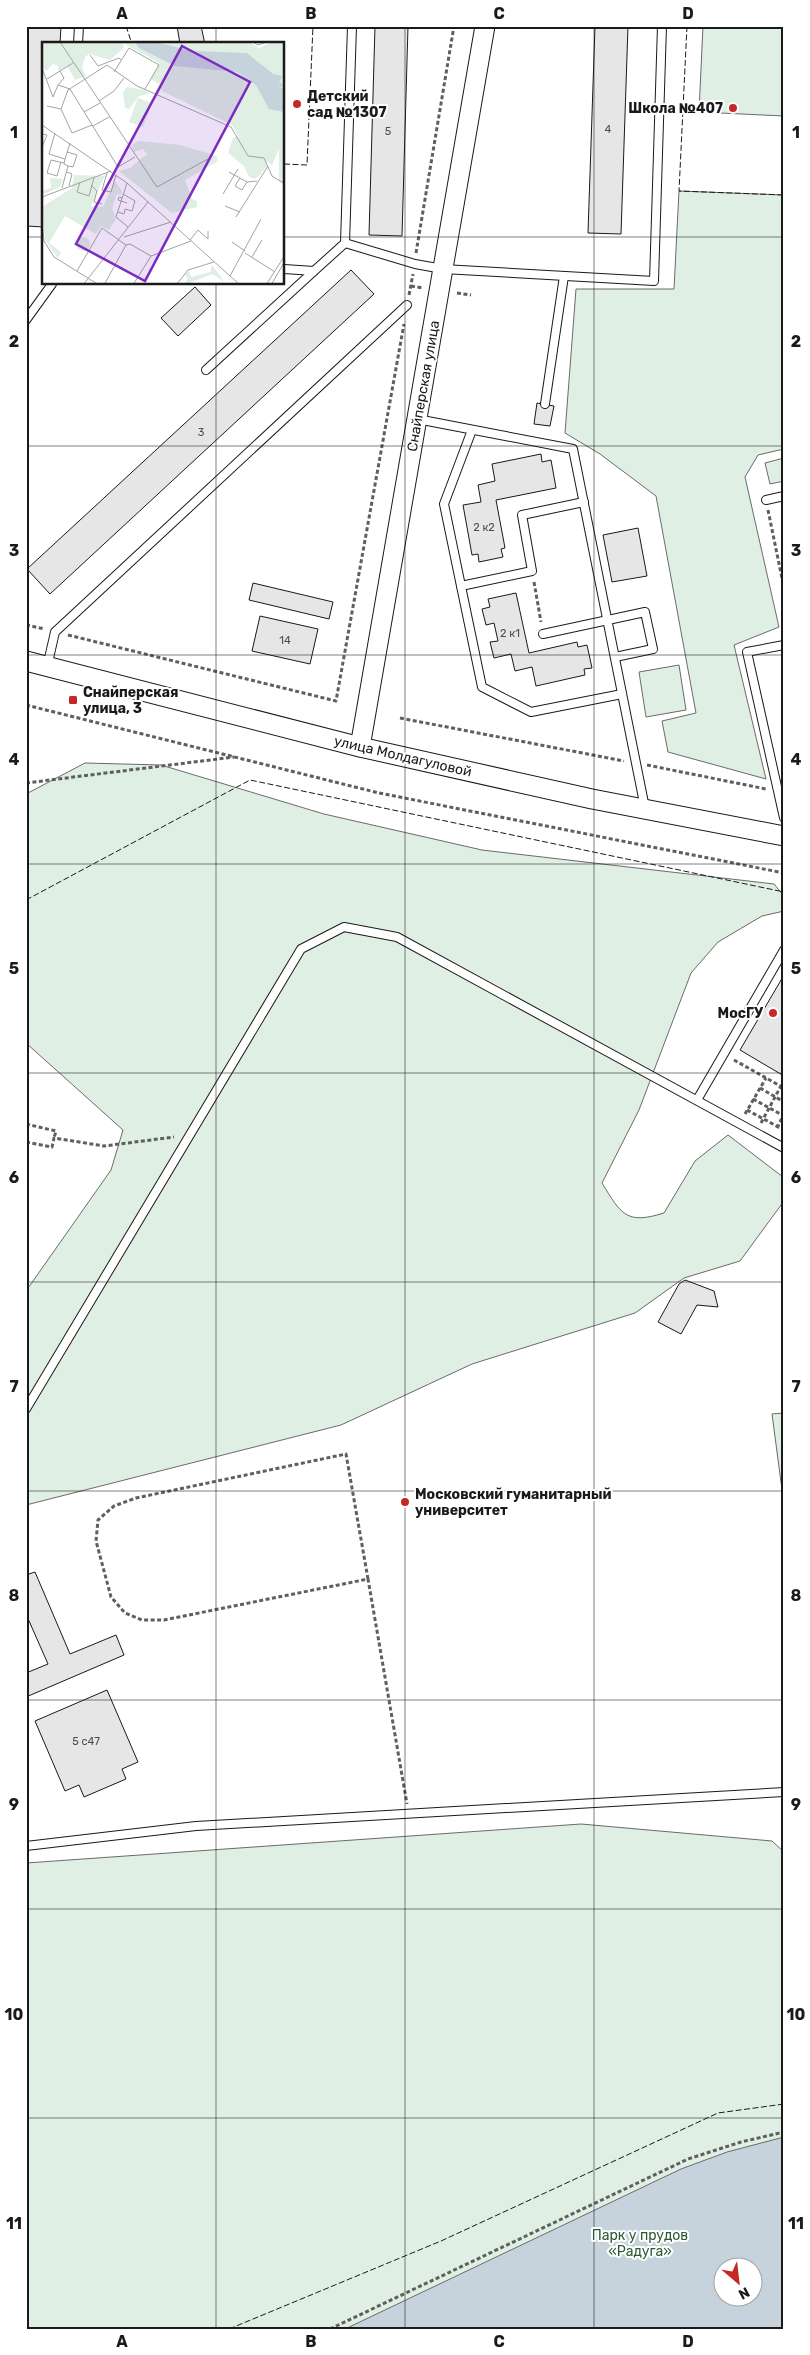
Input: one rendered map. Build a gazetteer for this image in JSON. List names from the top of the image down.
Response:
{
  "streets": {
    "street": ["Снайперская улица", "улица Молдагуловой"]
  },
  "crossings": [
    ["Снайперская улица", "улица Молдагуловой"]
  ],
  "parks": ["Парк у прудов «Радуга»"],
  "places": {
    "other": [
      "Детский сад №1307",
      "Школа №407",
      "МосГУ",
      "Московский гуманитарный университет"
    ],
    "transit": ["Снайперская улица, 3"]
  },
  "house_numbers": [
    "4",
    "5",
    "3",
    "2 к2",
    "2 к1",
    "14",
    "5 с47"
  ],
  "north": "bottom right",
  "grid": {
    "columns": [
      "A",
      "B",
      "C",
      "D"
    ],
    "rows": [
      "1",
      "2",
      "3",
      "4",
      "5",
      "6",
      "7",
      "8",
      "9",
      "10",
      "11"
    ]
  }
}
